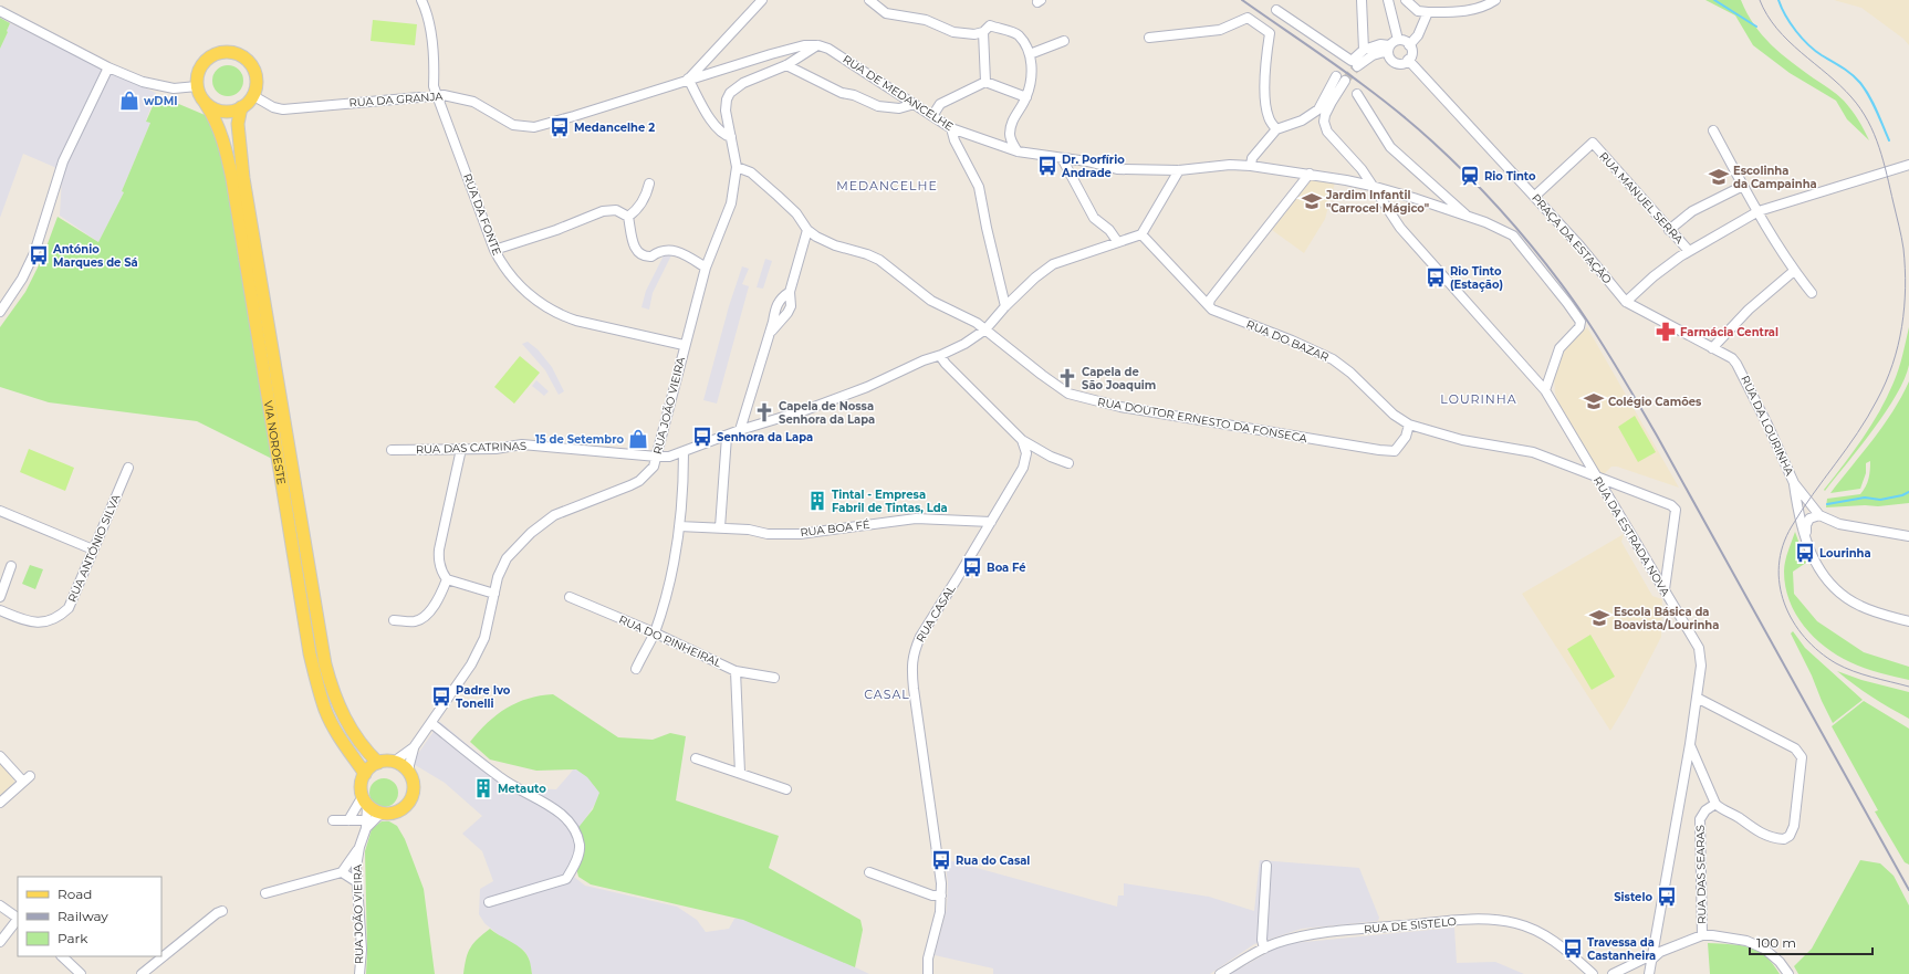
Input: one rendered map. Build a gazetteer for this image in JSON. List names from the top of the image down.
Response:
{
  "streets": {
    "main road": ["VIA NOROESTE"],
    "street": [
      "RUA DE MEDANCELHE",
      "RUA DA GRANJA",
      "RUA MANUEL SERRA",
      "RUA DA FONTE",
      "PRAÇA DA ESTAÇÃO",
      "RUA DO BAZAR",
      "RUA JOÃO VIEIRA",
      "RUA DOUTOR ERNESTO DA FONSECA",
      "RUA DA LOURINHA",
      "RUA DAS CATRINAS",
      "RUA BOA FÉ",
      "RUA DA ESTRADA NOVA",
      "RUA ANTÓNIO SILVA",
      "RUA CASAL",
      "RUA DO PINHEIRAL",
      "RUA DAS SEARAS",
      "RUA DE SISTELO"
    ]
  },
  "crossings": [
    ["RUA DE MEDANCELHE", "RUA JOÃO VIEIRA"],
    ["RUA DE MEDANCELHE", "RUA DA ESTRADA NOVA"],
    ["RUA DA GRANJA", "RUA DA FONTE"],
    ["RUA DA GRANJA", "VIA NOROESTE"],
    ["RUA MANUEL SERRA", "PRAÇA DA ESTAÇÃO"],
    ["RUA DA FONTE", "RUA JOÃO VIEIRA"],
    ["PRAÇA DA ESTAÇÃO", "RUA DA LOURINHA"],
    ["RUA DO BAZAR", "RUA DOUTOR ERNESTO DA FONSECA"],
    ["RUA DO BAZAR", "RUA DAS CATRINAS"],
    ["RUA DO BAZAR", "RUA DA ESTRADA NOVA"],
    ["RUA JOÃO VIEIRA", "RUA DOUTOR ERNESTO DA FONSECA"],
    ["RUA JOÃO VIEIRA", "VIA NOROESTE"],
    ["RUA JOÃO VIEIRA", "RUA DAS CATRINAS"],
    ["RUA DOUTOR ERNESTO DA FONSECA", "RUA DAS CATRINAS"],
    ["RUA BOA FÉ", "RUA CASAL"]
  ],
  "districts": ["MEDANCELHE", "LOURINHA", "CASAL"],
  "places": {
    "shop": ["wDMI", "15 de Setembro"],
    "bus stop": [
      "Medancelhe 2",
      "Dr. Porfírio Andrade",
      "António Marques de Sá",
      "Rio Tinto (Estação)",
      "Senhora da Lapa",
      "Lourinha",
      "Boa Fé",
      "Padre Ivo Tonelli",
      "Rua do Casal",
      "Sistelo",
      "Travessa da Castanheira"
    ],
    "station": ["Rio Tinto"],
    "school or university": [
      "Escolinha da Campainha",
      "Jardim Infantil \"Carrocel Mágico\"",
      "Colégio Camões",
      "Escola Básica da Boavista/Lourinha"
    ],
    "pharmacy": ["Farmácia Central"],
    "church": ["Capela de São Joaquim", "Capela de Nossa Senhora da Lapa"],
    "building": ["Tintal - Empresa Fabril de Tintas, Lda", "Metauto"]
  },
  "legend": ["Road", "Railway", "Park"],
  "scale_bar": "100 m"
}
